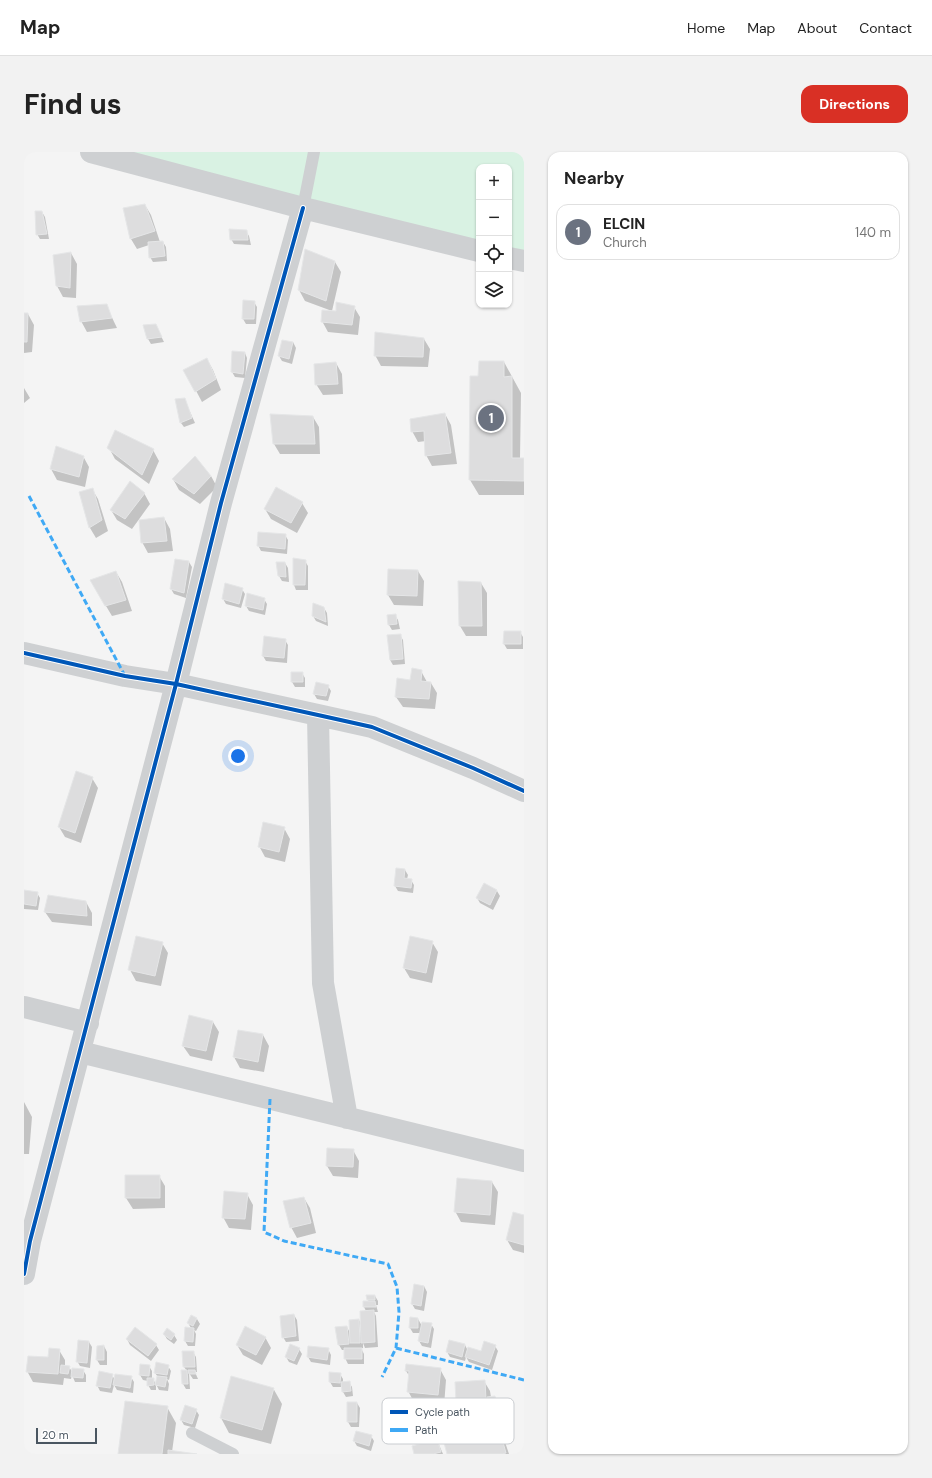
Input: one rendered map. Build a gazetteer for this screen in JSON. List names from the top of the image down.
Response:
{
  "legend": ["Cycle path", "Path"],
  "scale_bar": "20 m",
  "page": {
    "header": "Map",
    "nav": [
      "Home",
      "Map",
      "About",
      "Contact"
    ],
    "buttons": "Directions",
    "title": "Find us",
    "heading": "Nearby",
    "map_buttons": ["+", "−"],
    "list": [
      {
        "mark": "1",
        "name": "ELCIN",
        "note": "Church",
        "value": "140 m"
      }
    ],
    "pins": "1",
    "scale": "20 m"
  }
}
